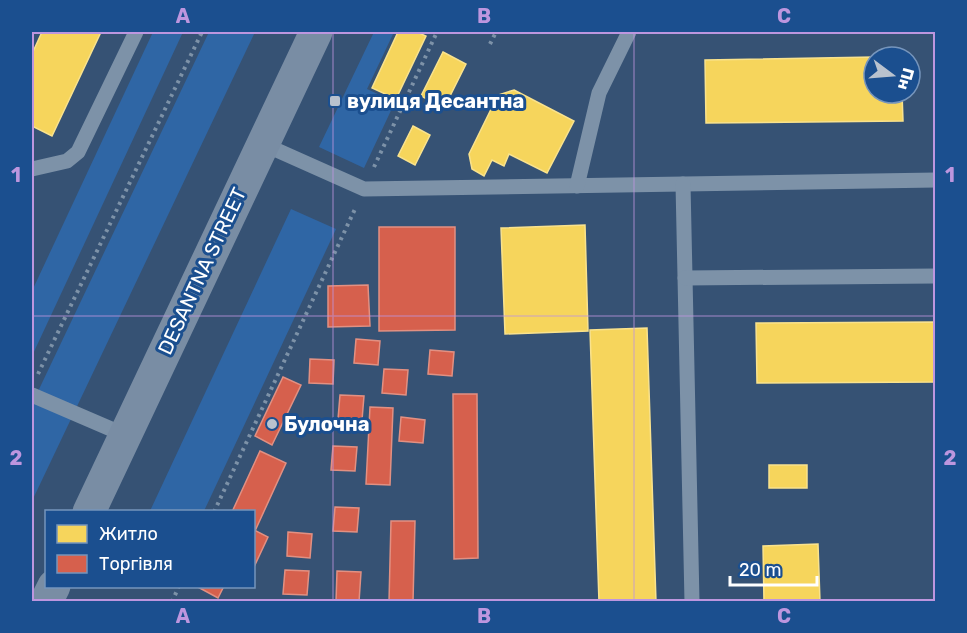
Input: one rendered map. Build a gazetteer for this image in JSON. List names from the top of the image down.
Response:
{
  "streets": {
    "main road": ["DESANTNA STREET"]
  },
  "places": {
    "transit": ["вулиця Десантна"],
    "other": ["Булочна"]
  },
  "legend": ["Житло", "Торгівля"],
  "scale_bar": "20 m",
  "north": "right",
  "grid": {
    "columns": ["A", "B", "C"],
    "rows": ["1", "2"]
  }
}
